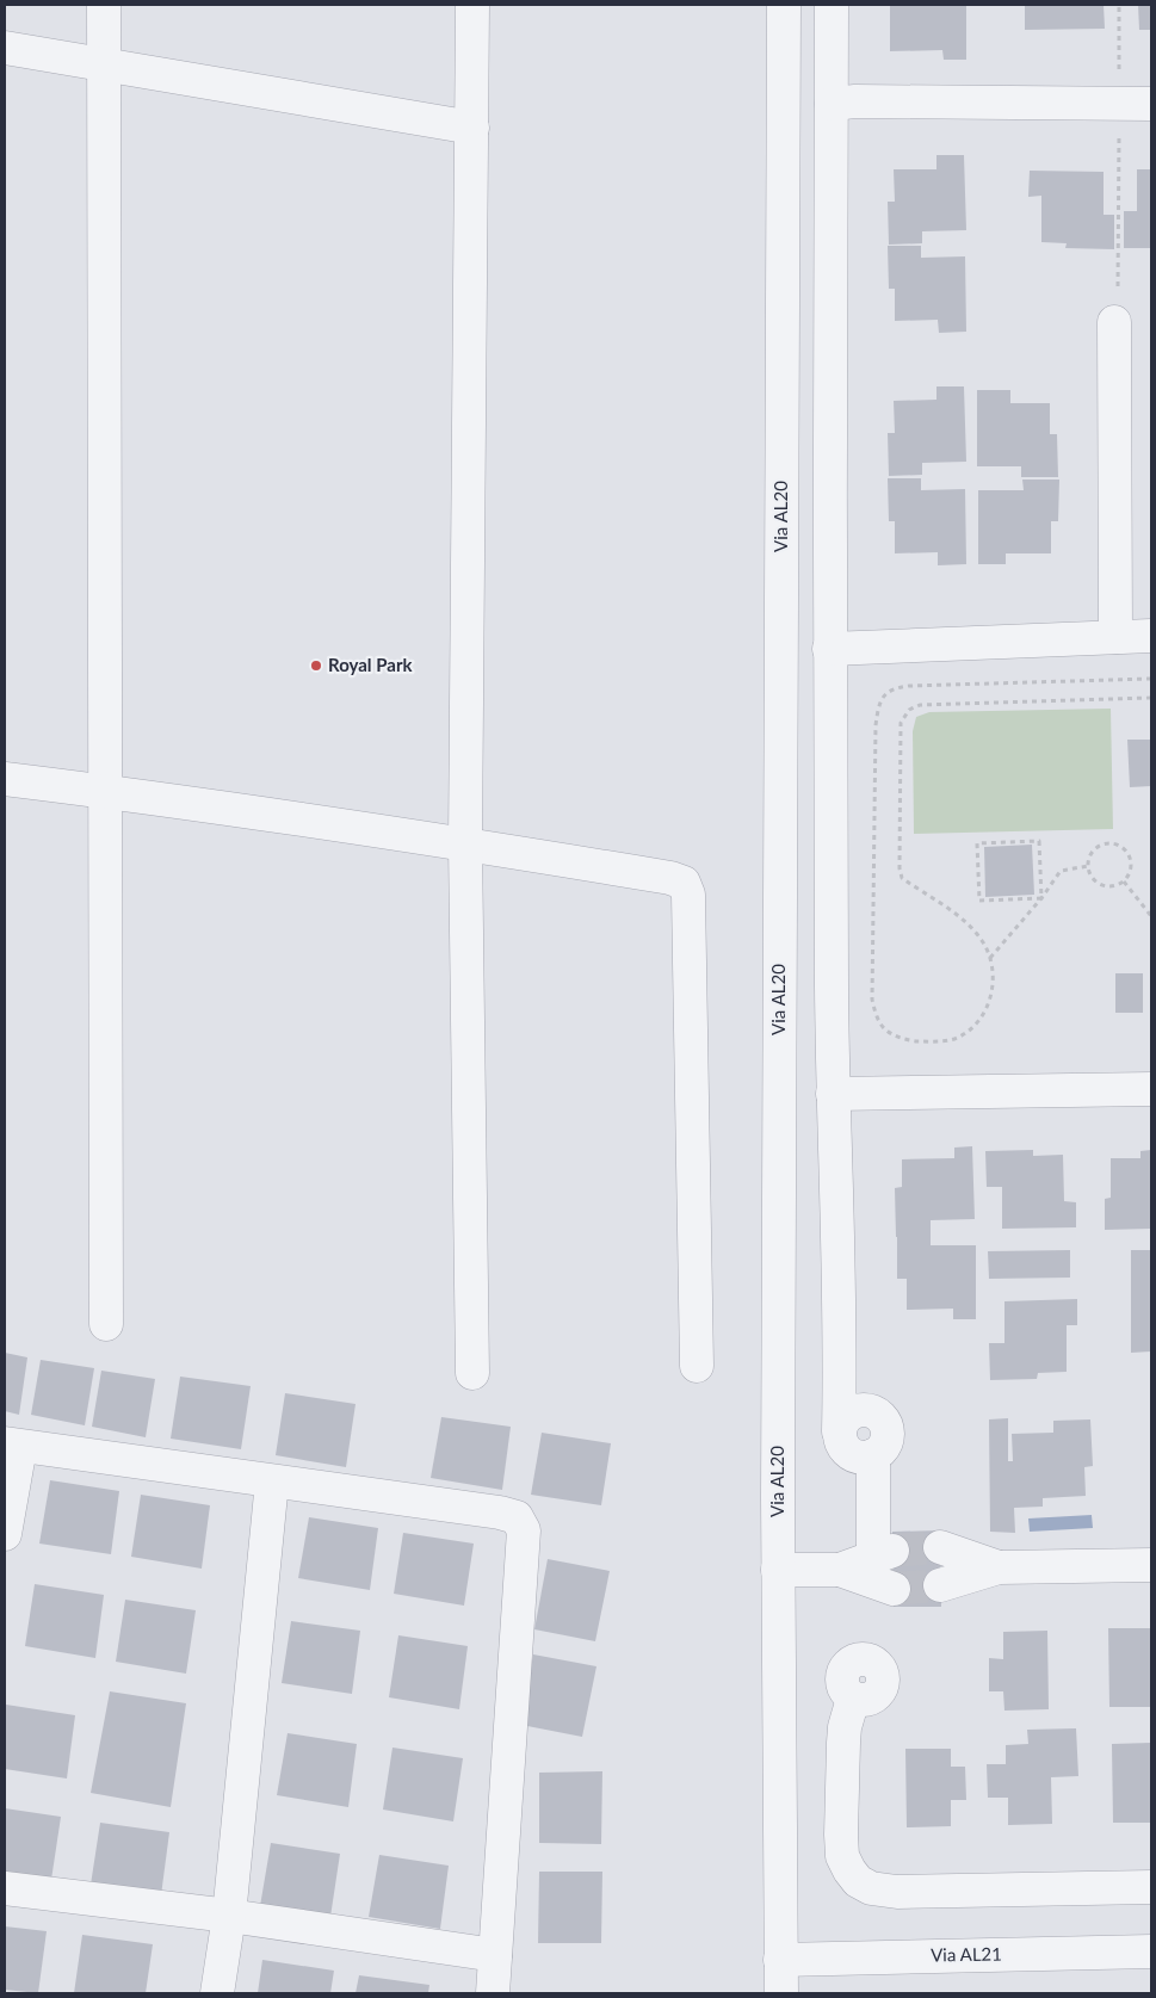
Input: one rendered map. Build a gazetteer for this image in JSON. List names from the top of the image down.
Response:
{
  "streets": {
    "street": ["Via AL20", "Via AL21"]
  },
  "crossings": [
    ["Via AL20", "Via AL21"]
  ],
  "places": ["Royal Park"]
}
